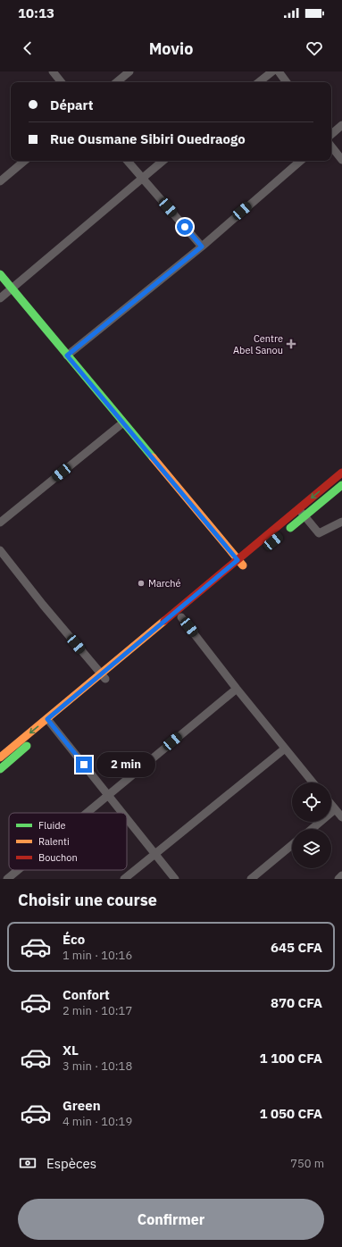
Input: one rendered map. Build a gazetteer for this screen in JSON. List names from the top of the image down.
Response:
{
  "places": {
    "health": ["Centre Abel Sanou"],
    "other": ["Marché"]
  },
  "legend": ["Fluide", "Ralenti", "Bouchon"],
  "page": {
    "status": "10:13",
    "header": "Movio",
    "banner": ["Départ", "Rue Ousmane Sibiri Ouedraogo"],
    "bubble": "2 min",
    "heading": "Choisir une course",
    "list": [
      {
        "name": "Éco",
        "note": "1 min · 10:16",
        "value": "645 CFA"
      },
      {
        "name": "Confort",
        "note": "2 min · 10:17",
        "value": "870 CFA"
      },
      {
        "name": "XL",
        "note": "3 min · 10:18",
        "value": "1 100 CFA"
      },
      {
        "name": "Green",
        "note": "4 min · 10:19",
        "value": "1 050 CFA"
      }
    ],
    "pay": ["Espèces", "750 m"],
    "buttons": "Confirmer"
  }
}
